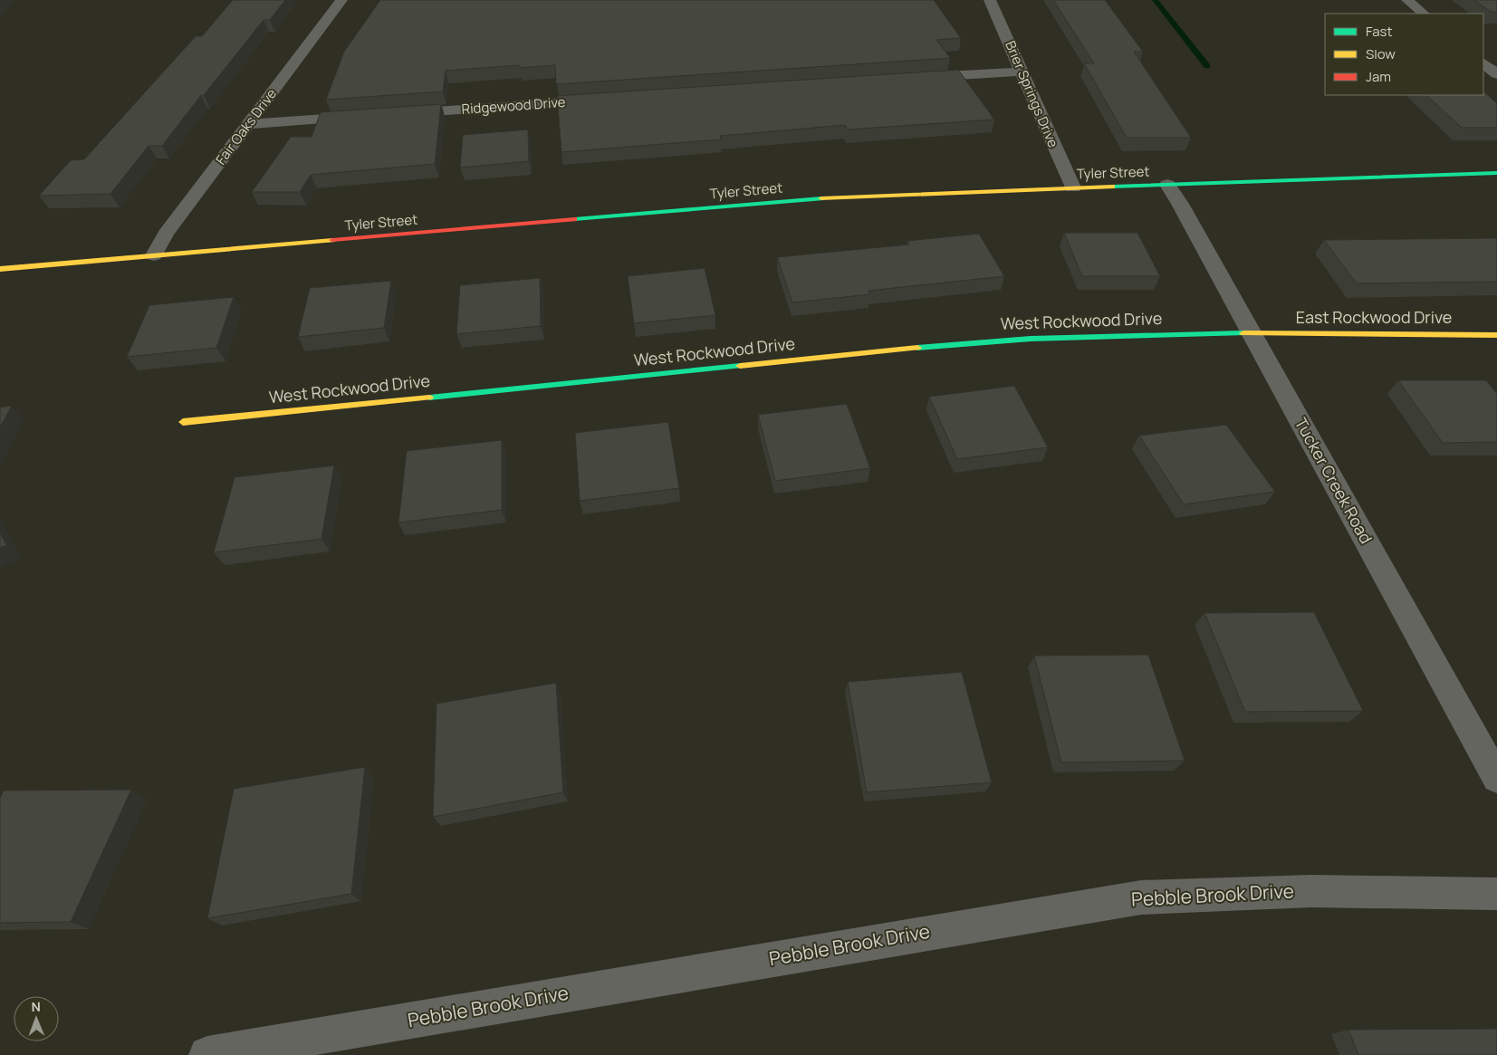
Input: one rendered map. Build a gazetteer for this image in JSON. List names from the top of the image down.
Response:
{
  "streets": {
    "street": [
      "Brier Springs Drive",
      "Ridgewood Drive",
      "Fair Oaks Drive",
      "Tyler Street",
      "East Rockwood Drive",
      "West Rockwood Drive",
      "Tucker Creek Road",
      "Pebble Brook Drive"
    ]
  },
  "crossings": [
    ["Brier Springs Drive", "Tyler Street"],
    ["Fair Oaks Drive", "Tyler Street"],
    ["Tyler Street", "Tucker Creek Road"],
    ["East Rockwood Drive", "West Rockwood Drive"],
    ["East Rockwood Drive", "Tucker Creek Road"],
    ["West Rockwood Drive", "Tucker Creek Road"]
  ],
  "legend": ["Fast", "Slow", "Jam"],
  "north": "top"
}
